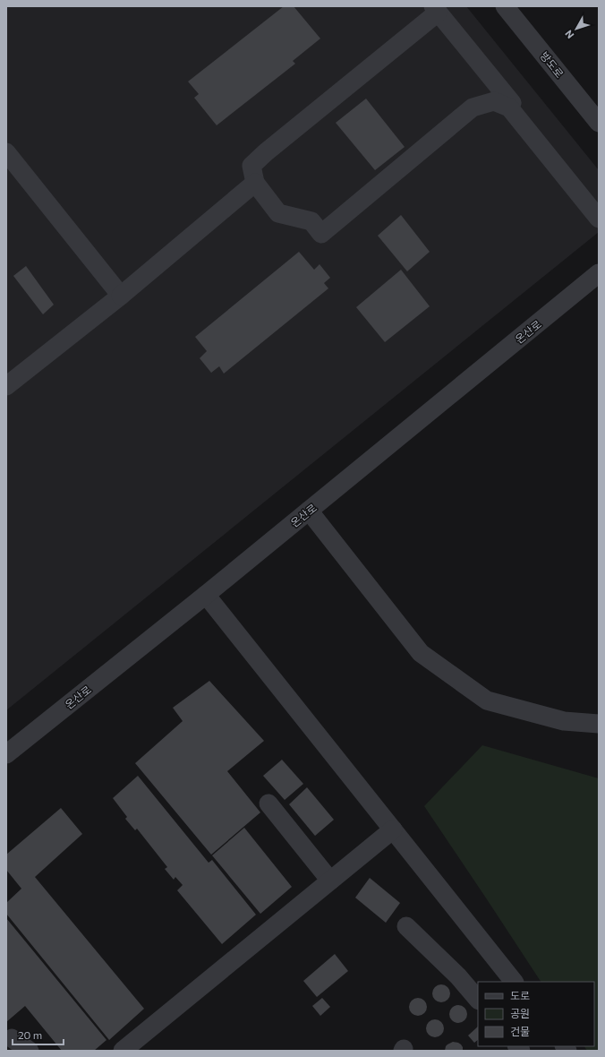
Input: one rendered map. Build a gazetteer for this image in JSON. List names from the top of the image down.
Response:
{
  "streets": {
    "street": ["방도로", "온산로"]
  },
  "legend": ["도로", "공원", "건물"],
  "scale_bar": "20 m",
  "north": "bottom left"
}
